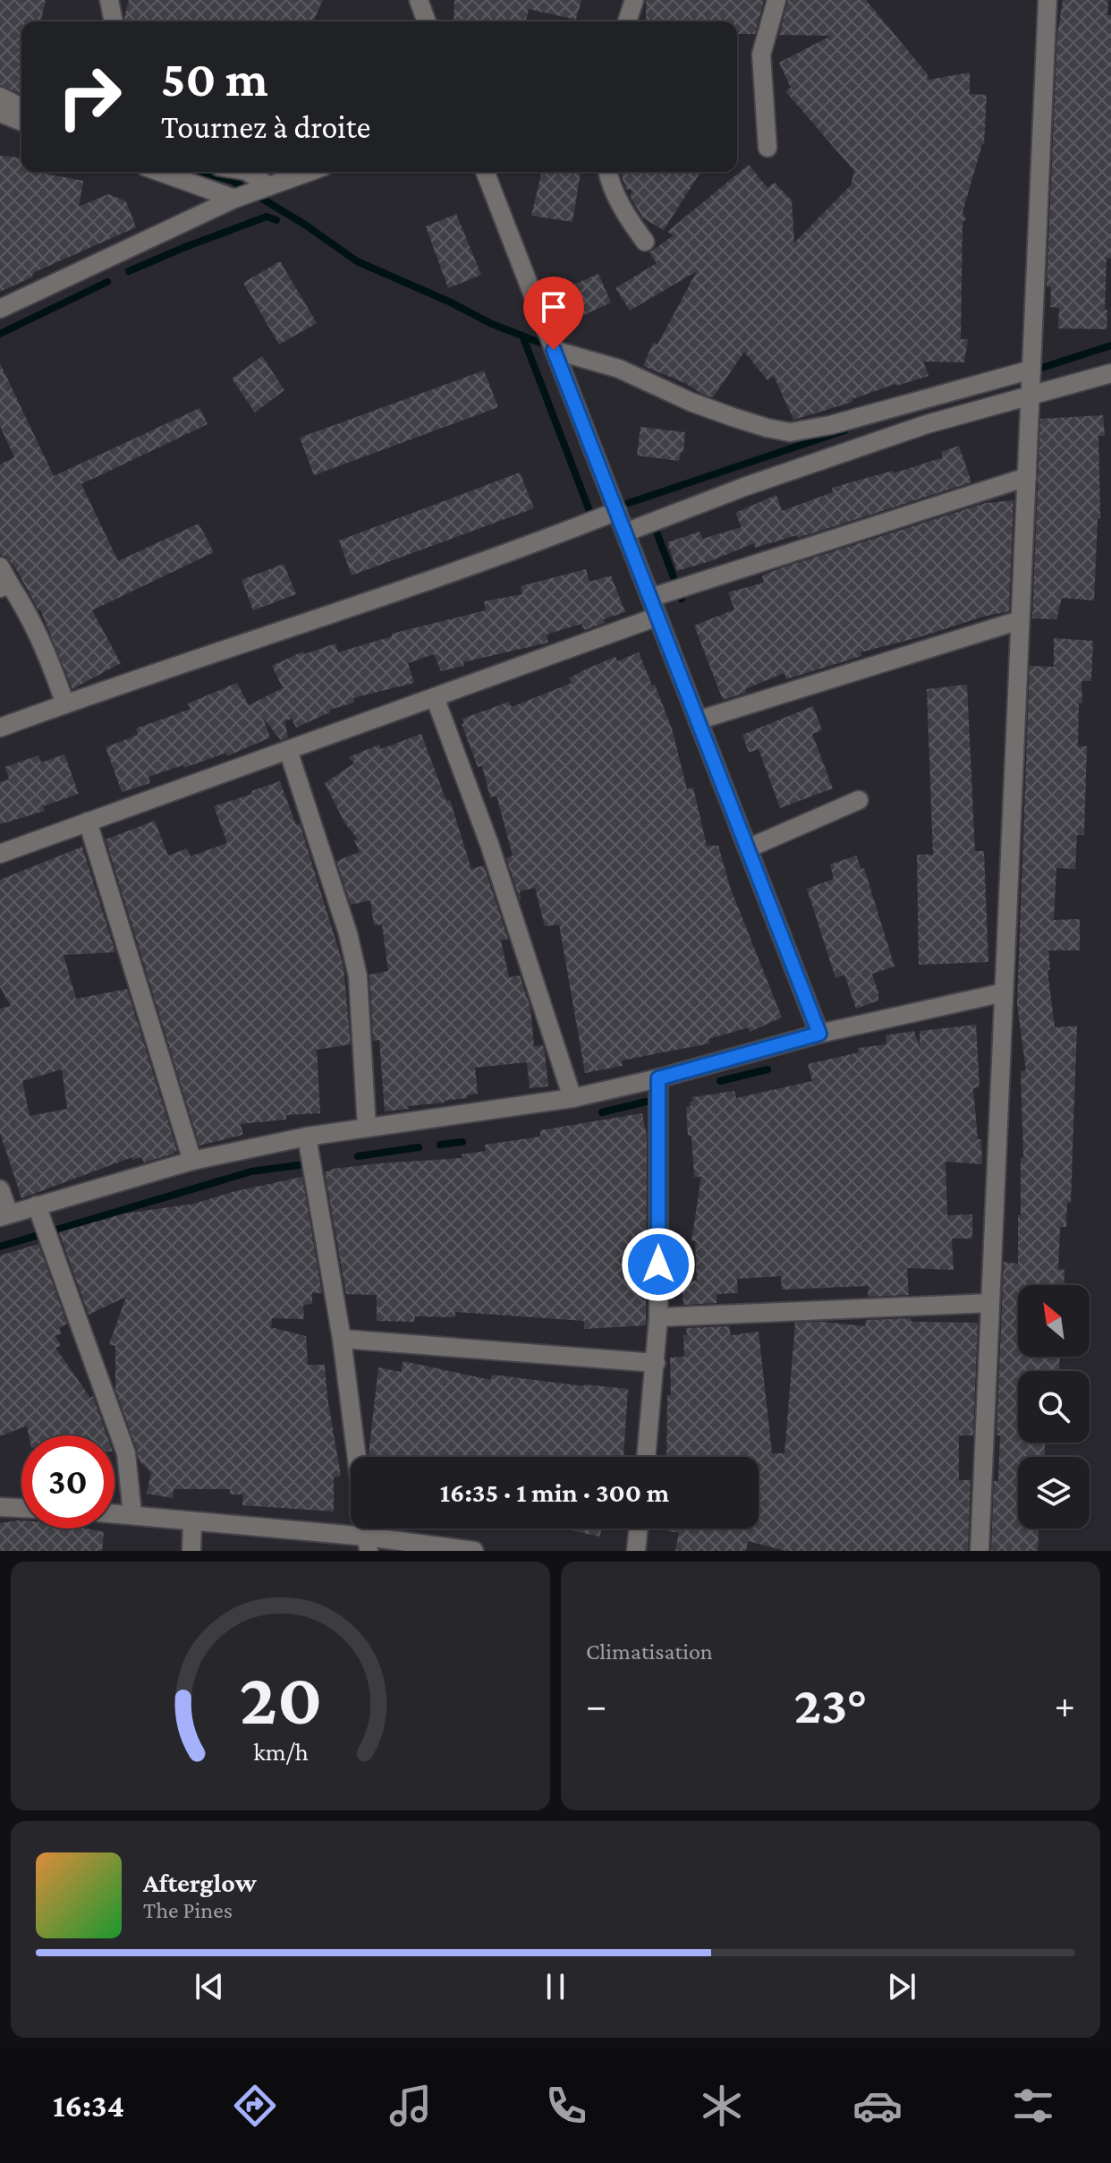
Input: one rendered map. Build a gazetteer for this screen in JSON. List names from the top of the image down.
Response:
{
  "north": "top left",
  "page": {
    "turn": ["50 m", "Tournez à droite"],
    "limit": "30",
    "trip": "16:35 · 1 min · 300 m",
    "tile": "Climatisation",
    "heat": ["−", "23°", "+"],
    "song": ["Afterglow", "The Pines"],
    "tabs": "16:34",
    "gauge": ["20", "km/h"]
  }
}
